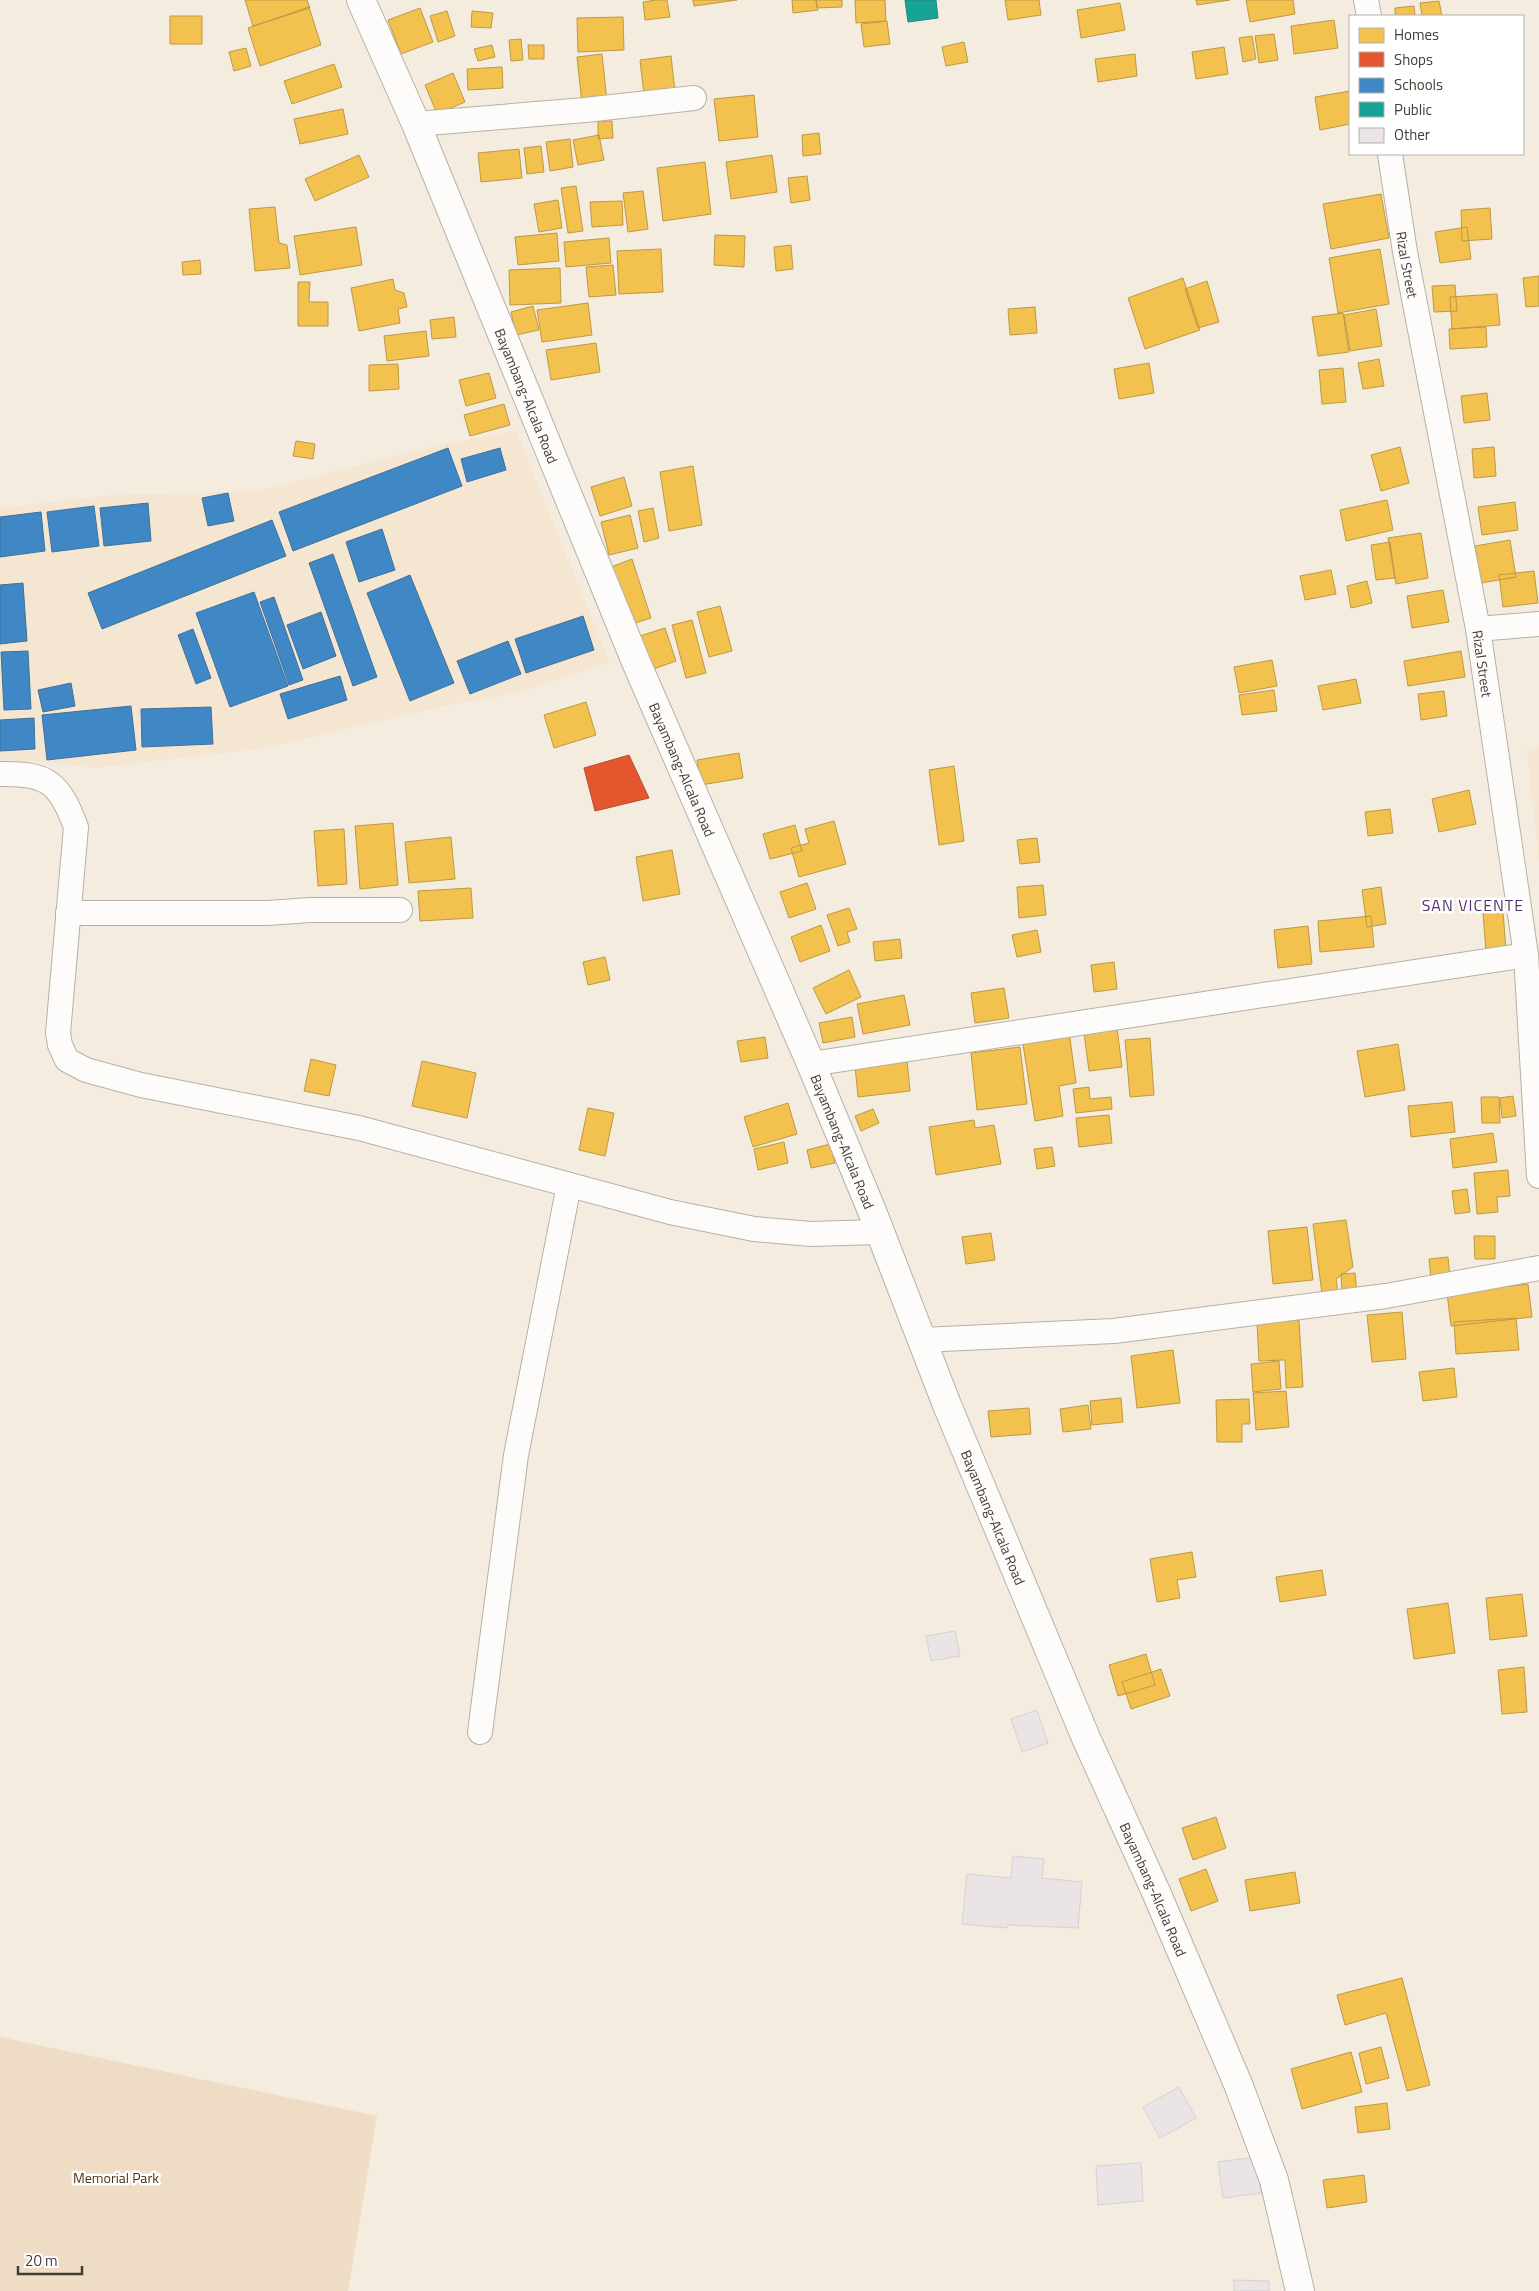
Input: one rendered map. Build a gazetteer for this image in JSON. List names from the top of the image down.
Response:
{
  "streets": {
    "main road": ["Bayambang-Alcala Road"],
    "street": ["Rizal Street"]
  },
  "districts": ["SAN VICENTE"],
  "parks": ["Memorial Park"],
  "legend": [
    "Homes",
    "Shops",
    "Schools",
    "Public",
    "Other"
  ],
  "scale_bar": "20 m"
}
